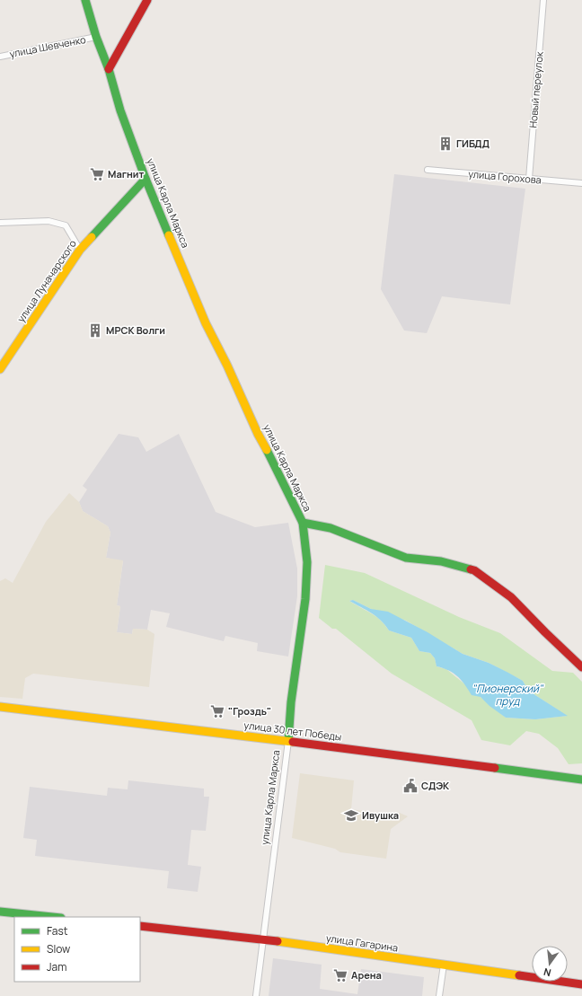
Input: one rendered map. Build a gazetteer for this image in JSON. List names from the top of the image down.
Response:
{
  "streets": {
    "street": [
      "улица Шевченко",
      "Новый переулок",
      "улица Горохова",
      "улица Карла Маркса",
      "улица Луначарского",
      "улица 30 лет Победы",
      "улица Гагарина"
    ]
  },
  "crossings": [
    ["улица Шевченко", "улица Карла Маркса"],
    ["Новый переулок", "улица Горохова"],
    ["улица Карла Маркса", "улица Луначарского"],
    ["улица Карла Маркса", "улица 30 лет Победы"],
    ["улица Карла Маркса", "улица Гагарина"]
  ],
  "water": ["\"Пионерский\" пруд"],
  "places": {
    "building": ["ГИБДД", "МРСК Волги"],
    "supermarket": ["Магнит", "\"Гроздь\"", "Арена"],
    "public building": ["СДЭК"],
    "school or university": ["Ивушка"]
  },
  "legend": ["Fast", "Slow", "Jam"],
  "north": "bottom"
}
